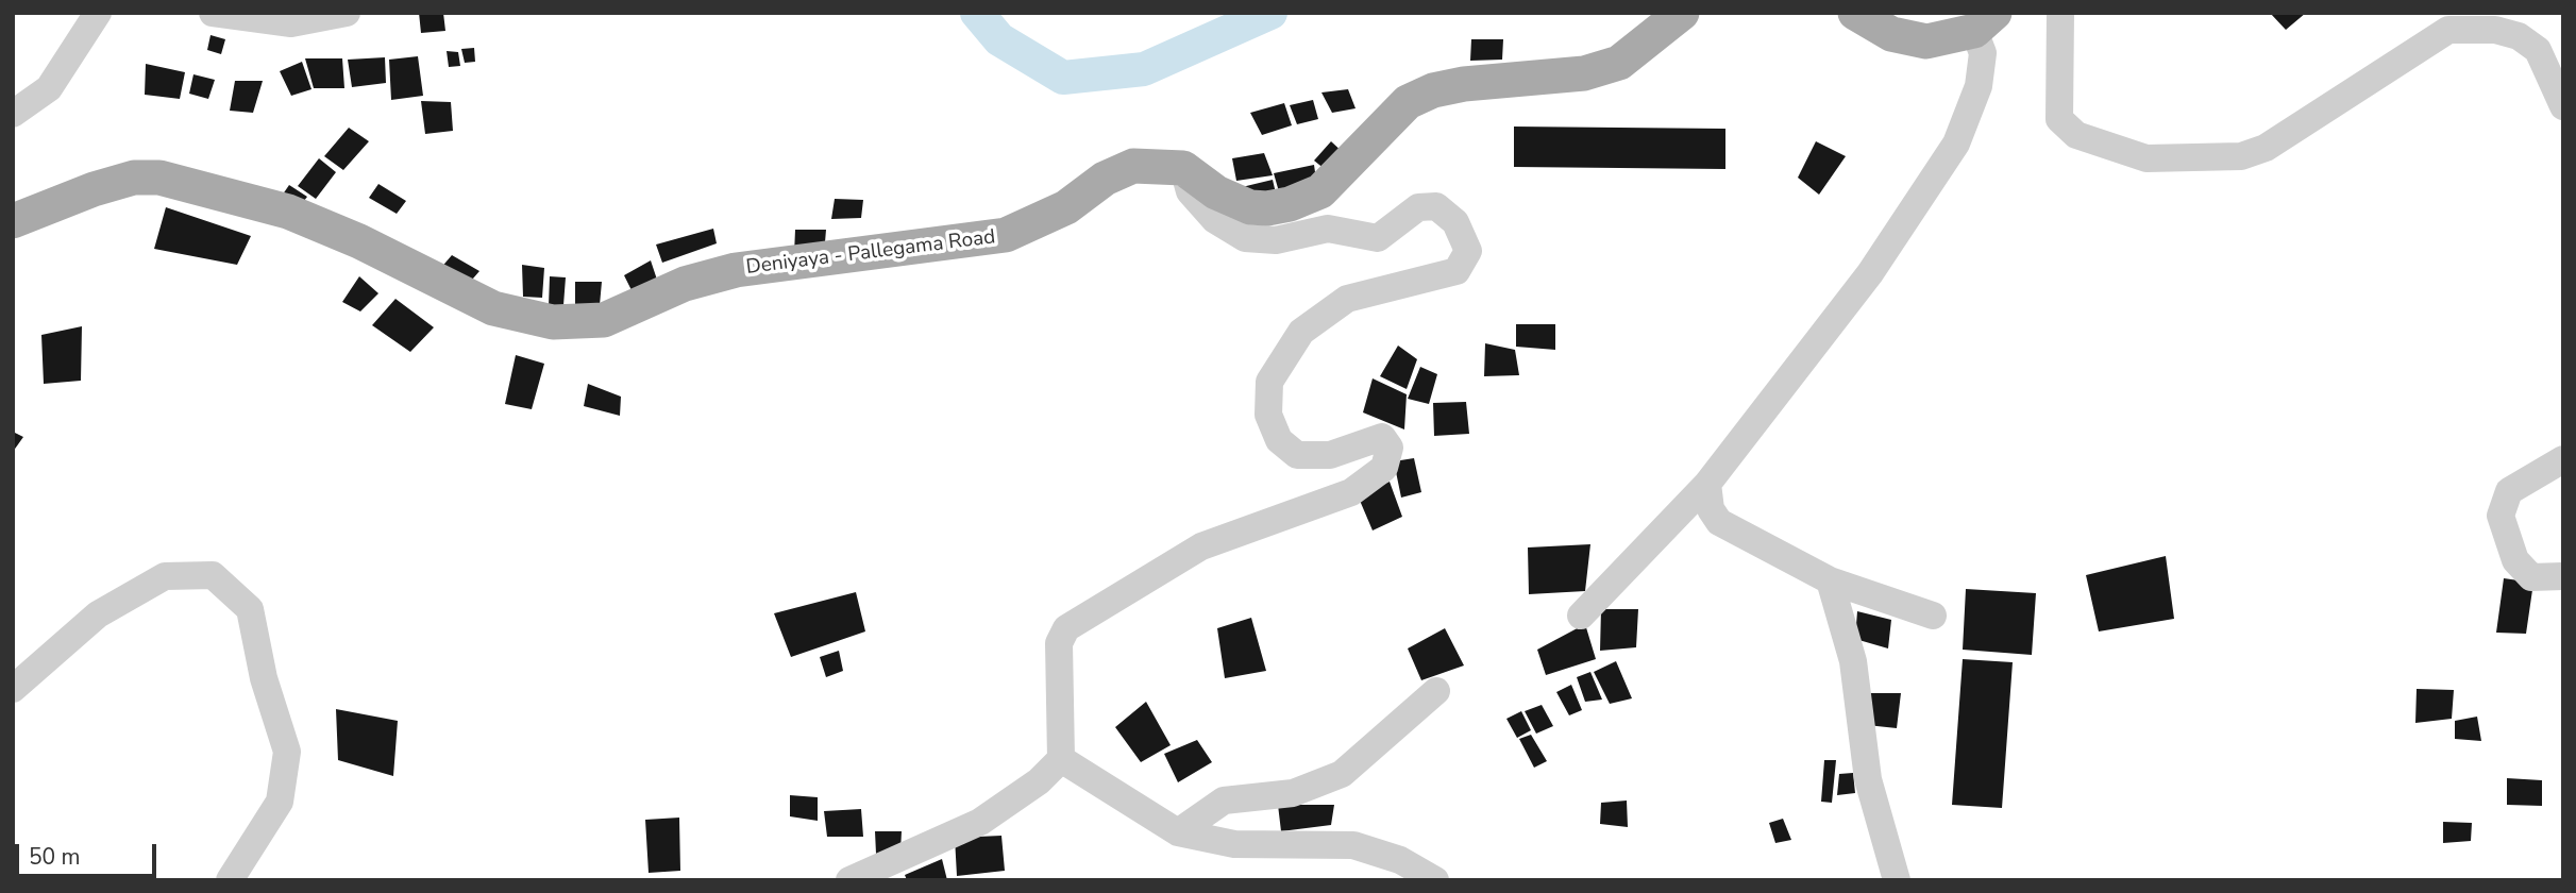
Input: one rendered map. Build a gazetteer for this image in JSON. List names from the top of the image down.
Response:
{
  "streets": {
    "main road": ["Deniyaya - Pallegama Road"]
  },
  "scale_bar": "50 m"
}
